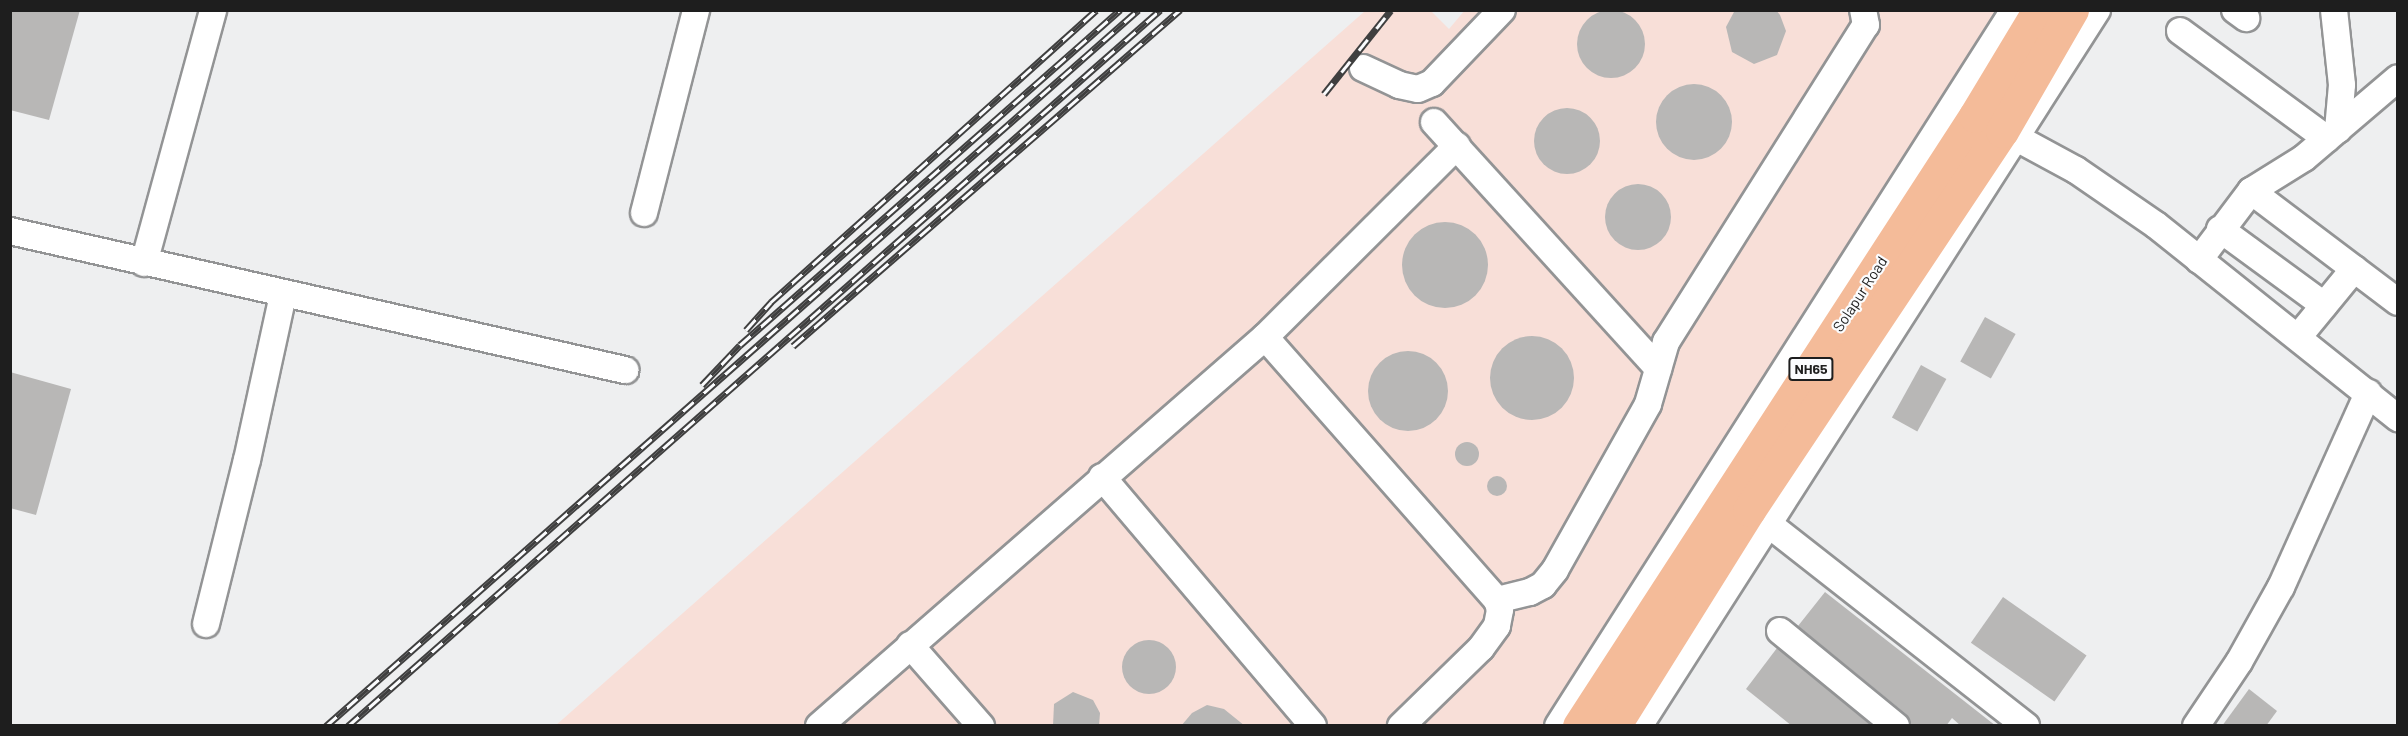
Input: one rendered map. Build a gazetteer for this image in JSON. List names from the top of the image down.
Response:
{
  "streets": {
    "highway": ["Solapur Road", "NH65"]
  }
}
